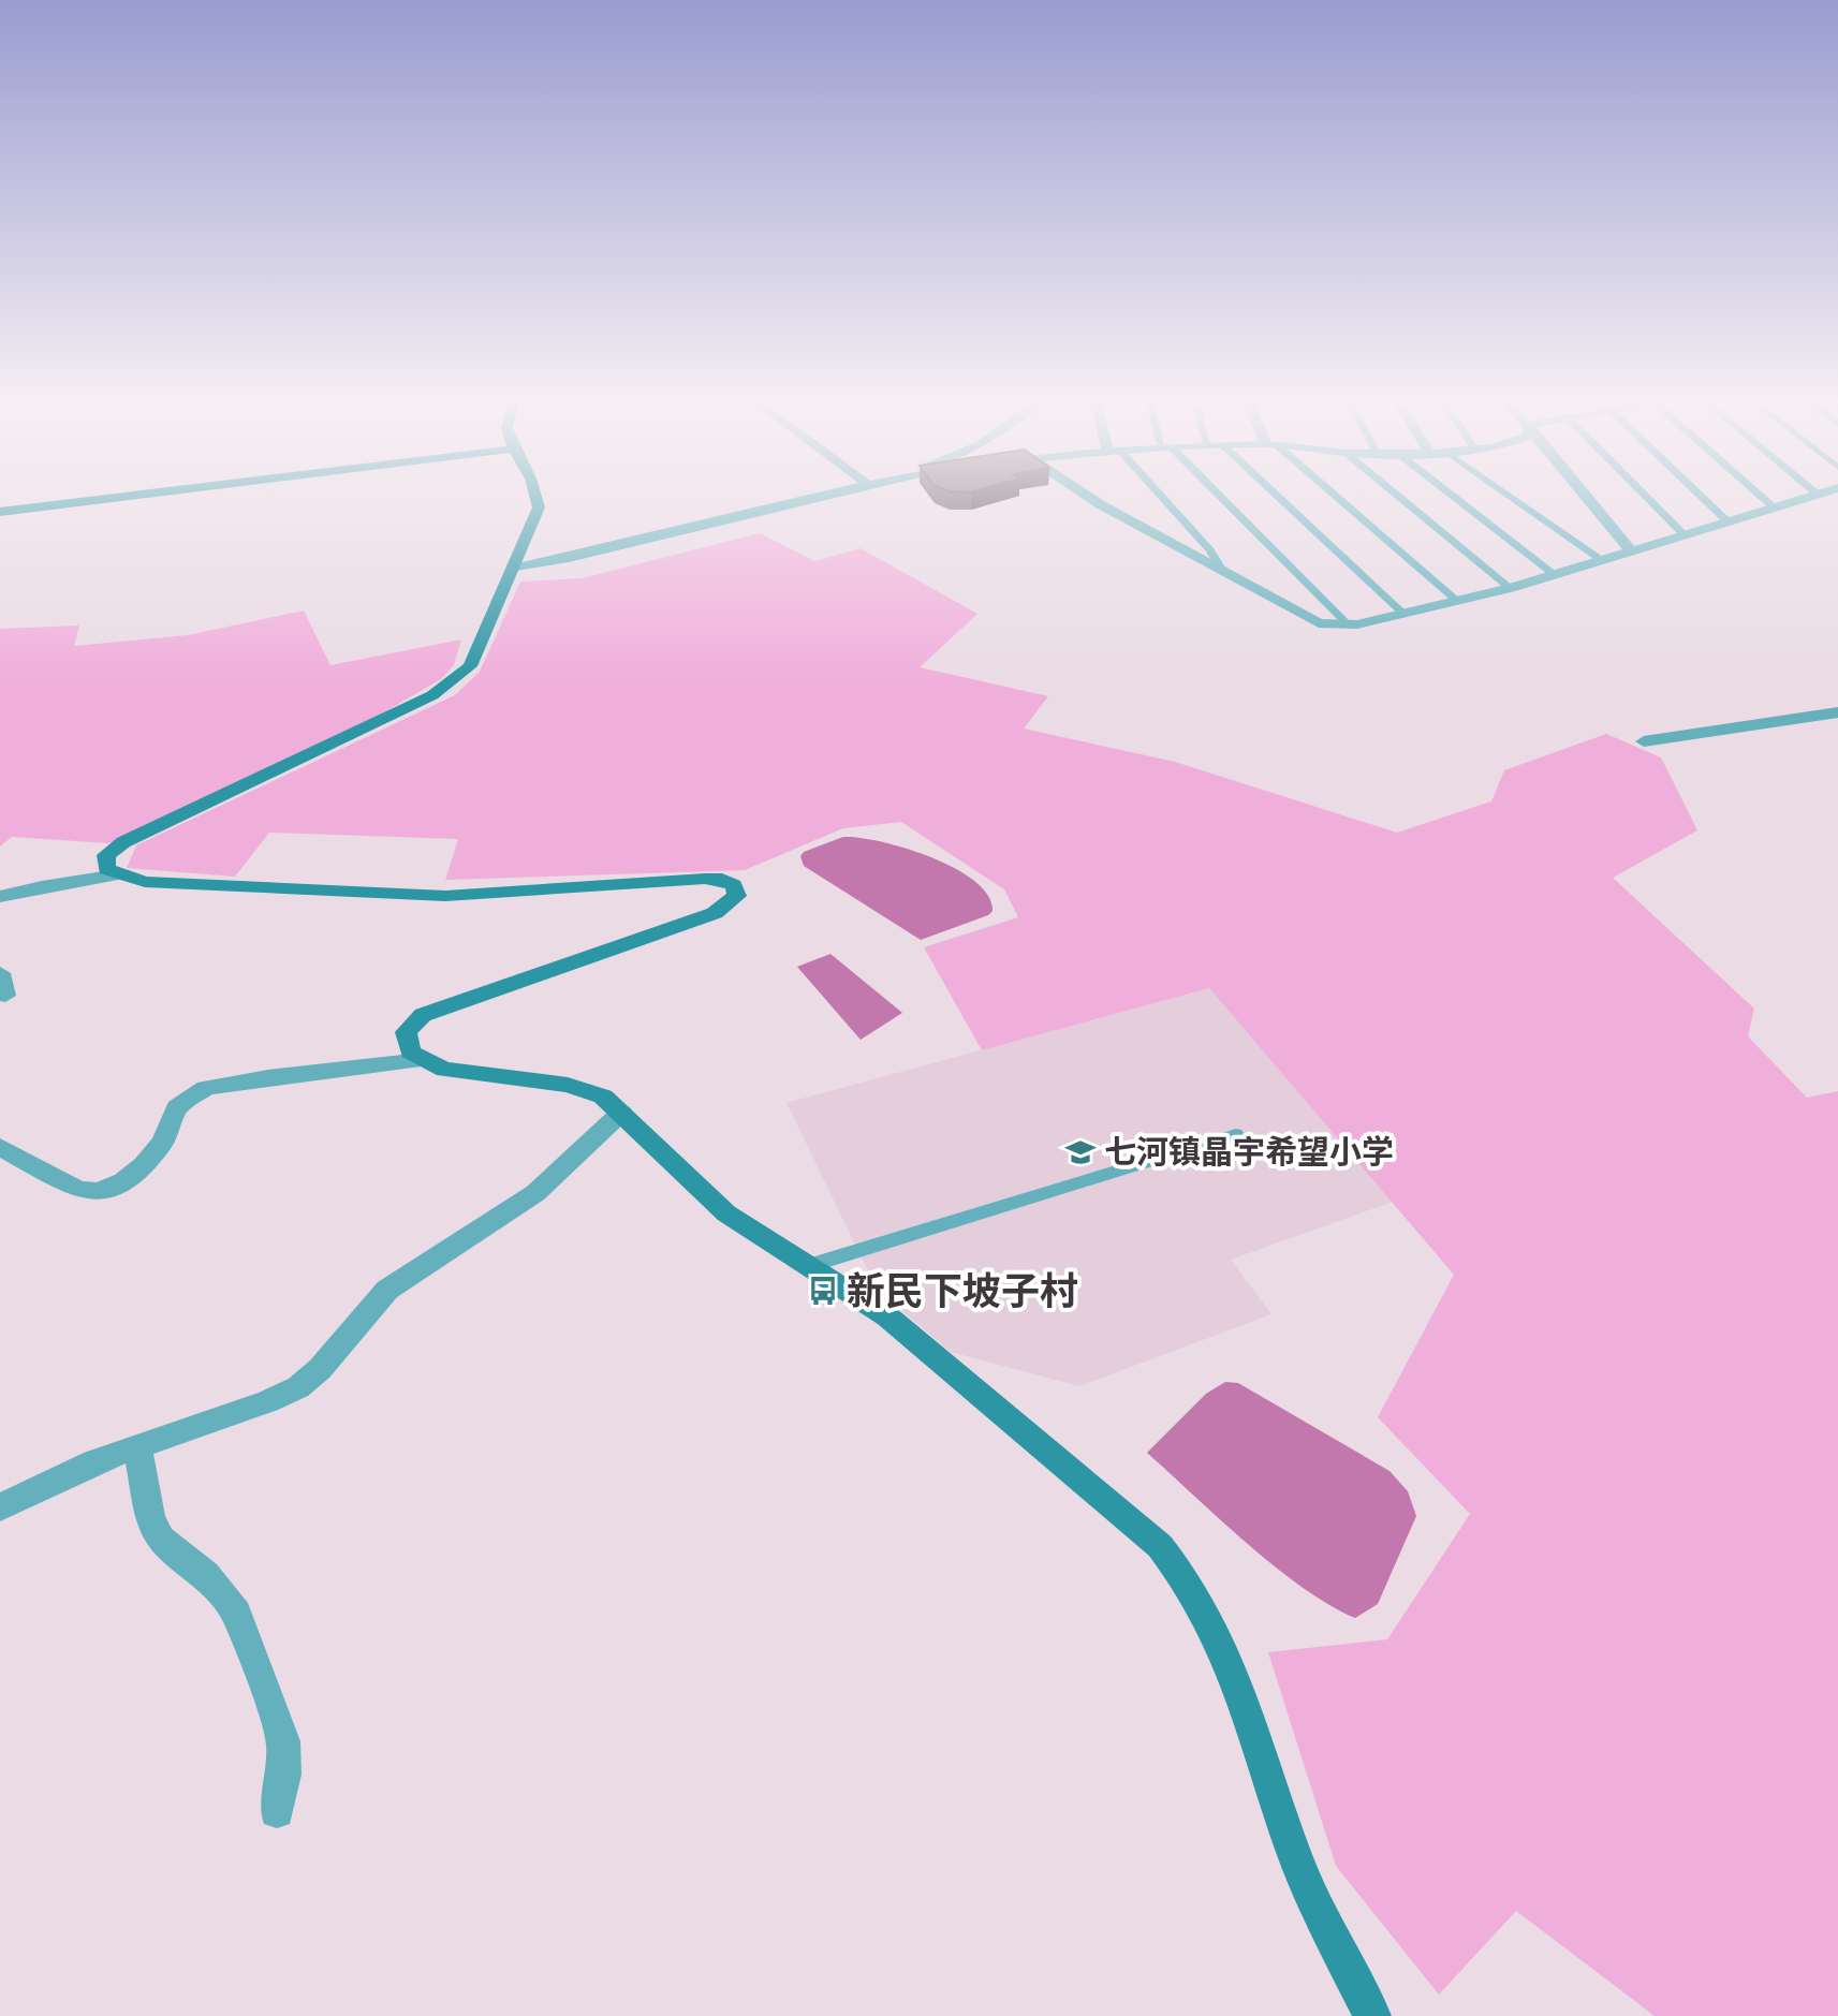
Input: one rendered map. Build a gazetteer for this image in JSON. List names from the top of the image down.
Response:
{
  "places": {
    "school or university": ["七河镇晶宇希望小学"],
    "bus stop": ["新民下坡子村"]
  }
}
